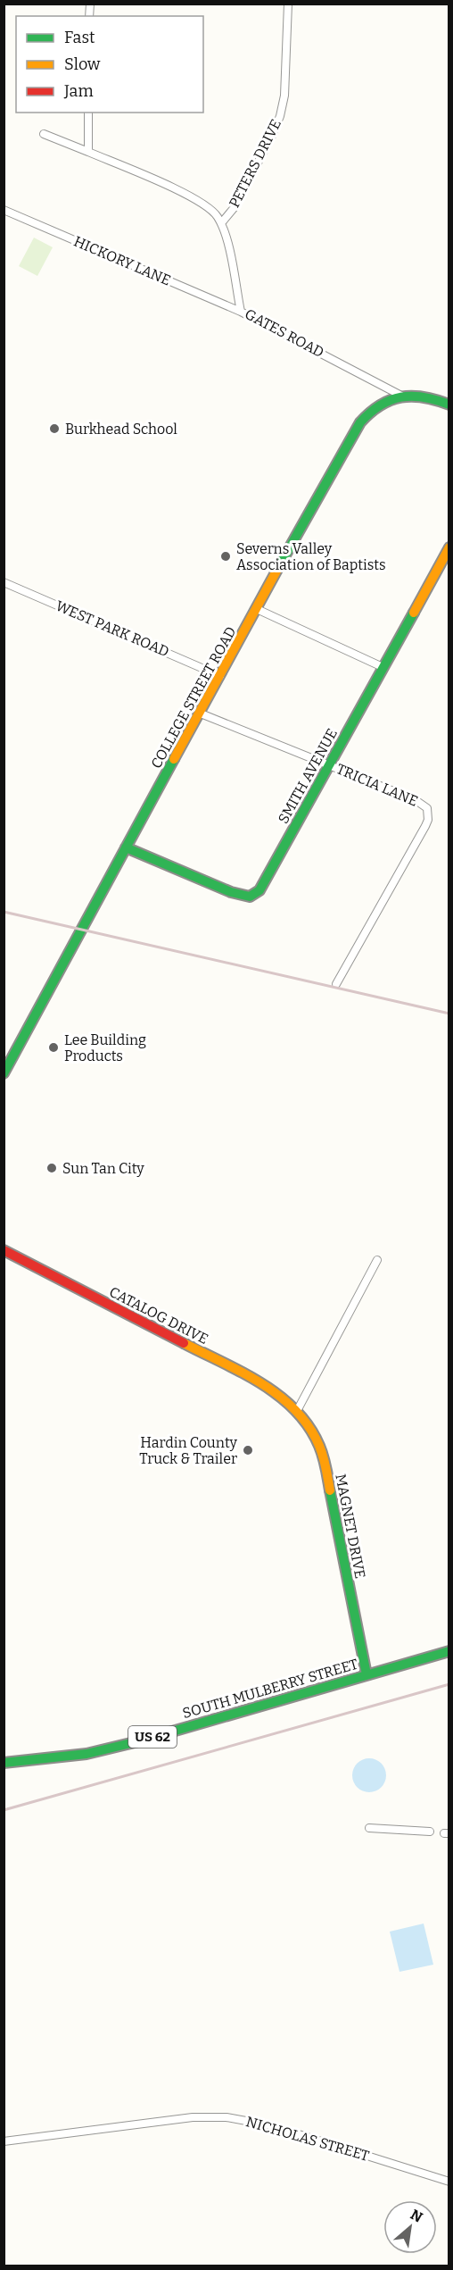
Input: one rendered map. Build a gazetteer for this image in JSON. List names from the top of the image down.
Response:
{
  "streets": {
    "street": [
      "PETERS DRIVE",
      "HICKORY LANE",
      "GATES ROAD",
      "WEST PARK ROAD",
      "COLLEGE STREET ROAD",
      "SMITH AVENUE",
      "TRICIA LANE",
      "CATALOG DRIVE",
      "MAGNET DRIVE",
      "SOUTH MULBERRY STREET",
      "US 62",
      "NICHOLAS STREET"
    ]
  },
  "crossings": [
    ["PETERS DRIVE", "GATES ROAD"],
    ["HICKORY LANE", "GATES ROAD"],
    ["GATES ROAD", "COLLEGE STREET ROAD"],
    ["WEST PARK ROAD", "COLLEGE STREET ROAD"],
    ["COLLEGE STREET ROAD", "SMITH AVENUE"],
    ["COLLEGE STREET ROAD", "TRICIA LANE"],
    ["SMITH AVENUE", "TRICIA LANE"],
    ["CATALOG DRIVE", "MAGNET DRIVE"],
    ["MAGNET DRIVE", "SOUTH MULBERRY STREET"]
  ],
  "places": [
    "Burkhead School",
    "Severns Valley Association of Baptists",
    "Lee Building Products",
    "Sun Tan City",
    "Hardin County Truck & Trailer"
  ],
  "legend": ["Fast", "Slow", "Jam"],
  "north": "top right"
}
